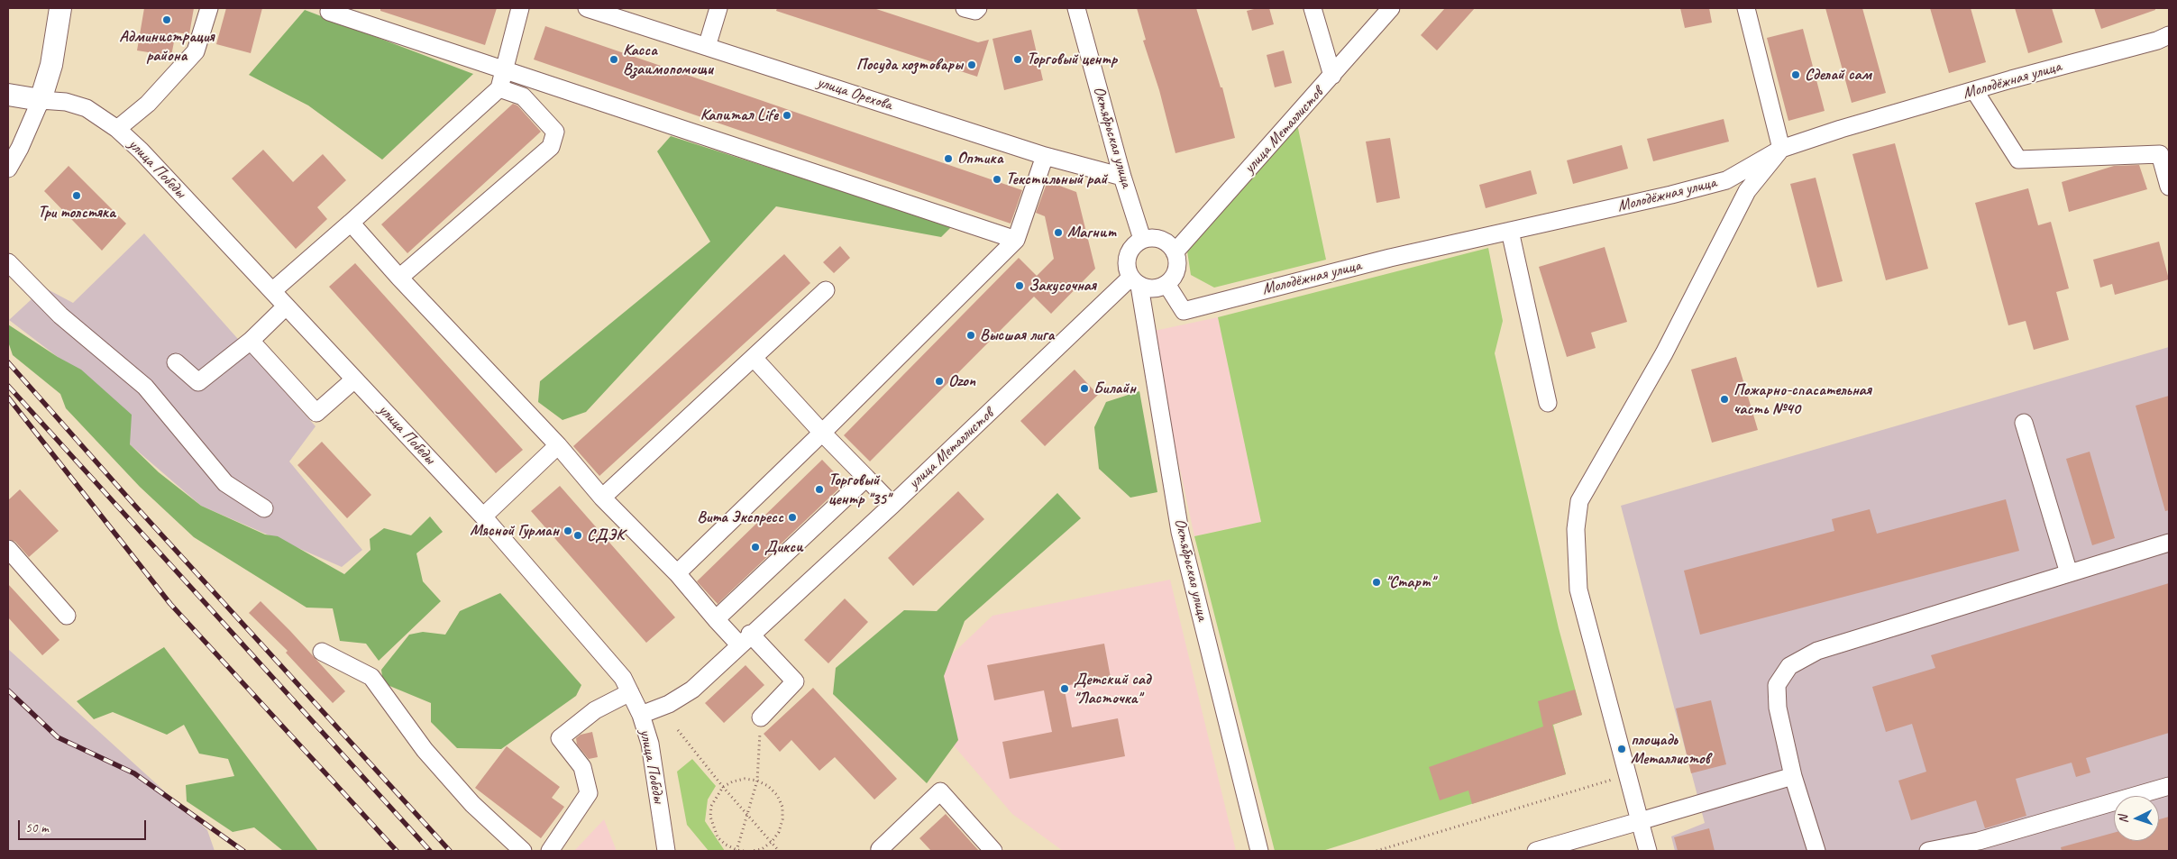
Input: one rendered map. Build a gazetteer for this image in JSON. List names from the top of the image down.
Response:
{
  "streets": {
    "street": [
      "Молодёжная улица",
      "улица Орехова",
      "улица Металлистов",
      "Октябрьская улица",
      "улица Победы"
    ]
  },
  "crossings": [
    ["Молодёжная улица", "улица Металлистов"],
    ["Молодёжная улица", "Октябрьская улица"],
    ["улица Орехова", "Октябрьская улица"],
    ["улица Металлистов", "Октябрьская улица"],
    ["улица Металлистов", "улица Победы"]
  ],
  "places": [
    "Администрация района",
    "Касса Взаимопомощи",
    "Торговый центр",
    "Посуда хозтовары",
    "Сделай сам",
    "Капитал Life",
    "Оптика",
    "Текстильный рай",
    "Три толстяка",
    "Магнит",
    "Закусочная",
    "Высшая лига",
    "Ozon",
    "Билайн",
    "Пожарно-спасательная часть №40",
    "Торговый центр \"35\"",
    "Вита Экспресс",
    "Мясной Гурман",
    "СДЭК",
    "Дикси",
    "\"Старт\"",
    "Детский сад \"Ласточка\"",
    "площадь Металлистов"
  ],
  "scale_bar": "50 m",
  "north": "left"
}
